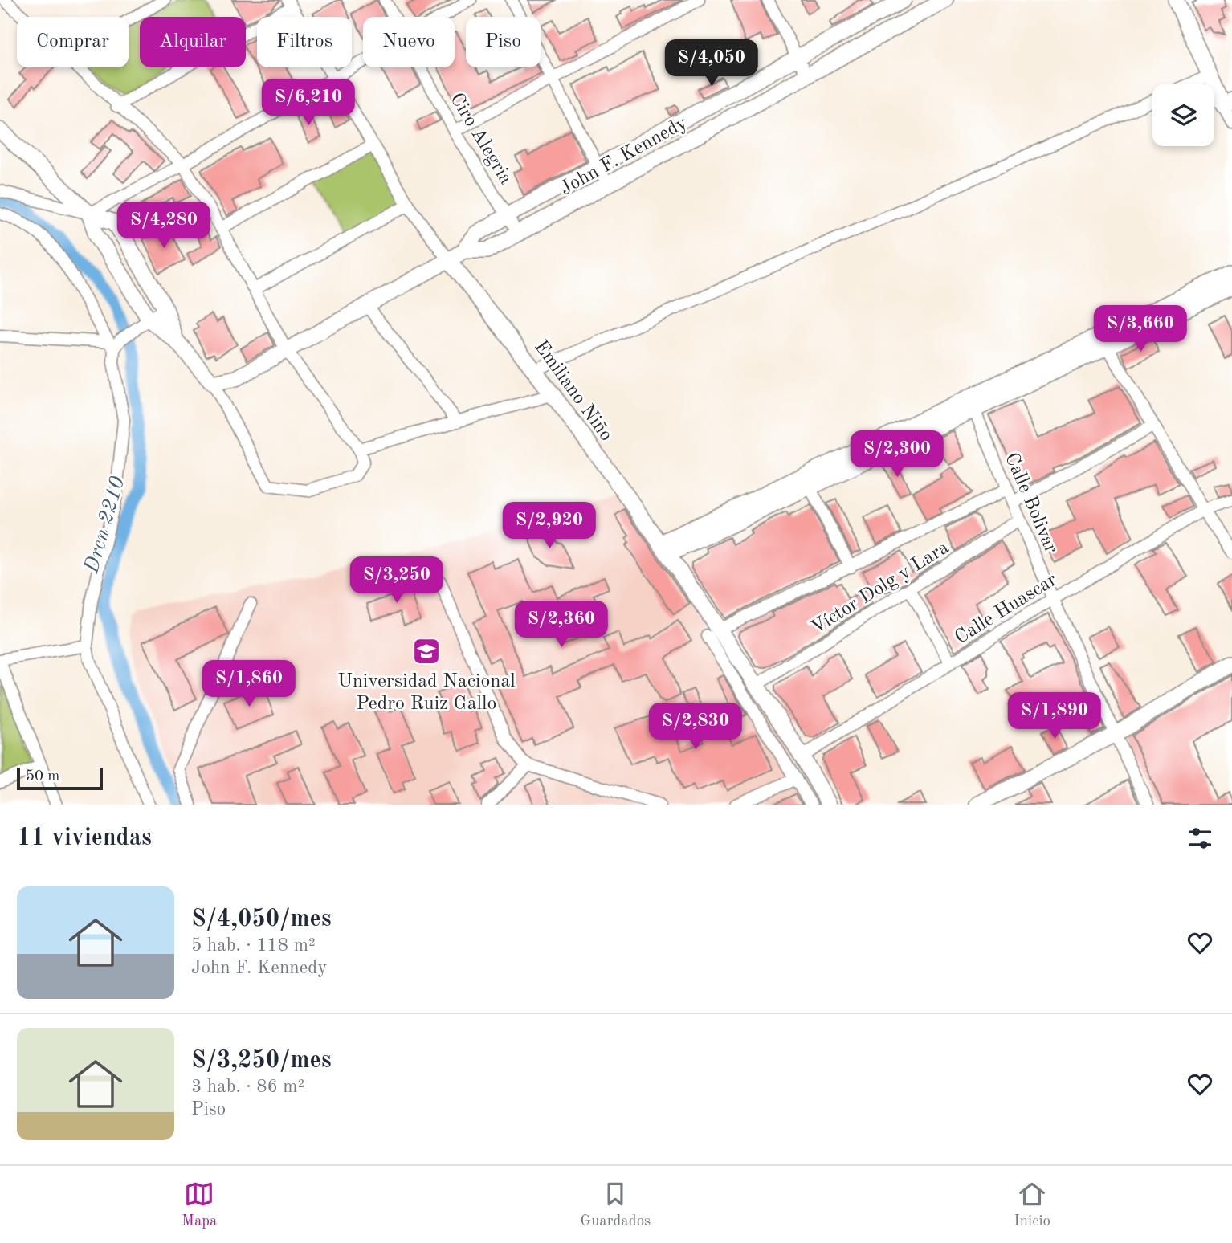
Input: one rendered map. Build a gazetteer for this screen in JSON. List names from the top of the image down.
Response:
{
  "streets": {
    "street": [
      "Ciro Alegria",
      "John F. Kennedy",
      "Emiliano Niño",
      "Calle Bolivar",
      "Víctor Dolg y Lara",
      "Calle Huascar"
    ]
  },
  "crossings": [
    ["Ciro Alegria", "John F. Kennedy"],
    ["John F. Kennedy", "Emiliano Niño"],
    ["Emiliano Niño", "Víctor Dolg y Lara"],
    ["Emiliano Niño", "Calle Huascar"],
    ["Calle Bolivar", "Víctor Dolg y Lara"],
    ["Calle Bolivar", "Calle Huascar"]
  ],
  "water": ["Dren 2210"],
  "places": {
    "school or university": ["Universidad Nacional Pedro Ruiz Gallo"]
  },
  "scale_bar": "50 m",
  "page": {
    "chip": [
      "Comprar",
      "Alquilar",
      "Filtros",
      "Nuevo",
      "Piso"
    ],
    "price": [
      "S/4,050",
      "S/6,210",
      "S/4,280",
      "S/3,660",
      "S/2,300",
      "S/2,920",
      "S/3,250",
      "S/2,360",
      "S/1,860",
      "S/1,890",
      "S/2,830"
    ],
    "scale": "50 m",
    "heading": "11 viviendas",
    "list": [
      {
        "name": "S/4,050/mes",
        "note": "5 hab. · 118 m² · John F. Kennedy"
      },
      {
        "name": "S/3,250/mes",
        "note": "3 hab. · 86 m² · Piso"
      }
    ],
    "tabs": ["Mapa", "Guardados", "Inicio"]
  }
}
